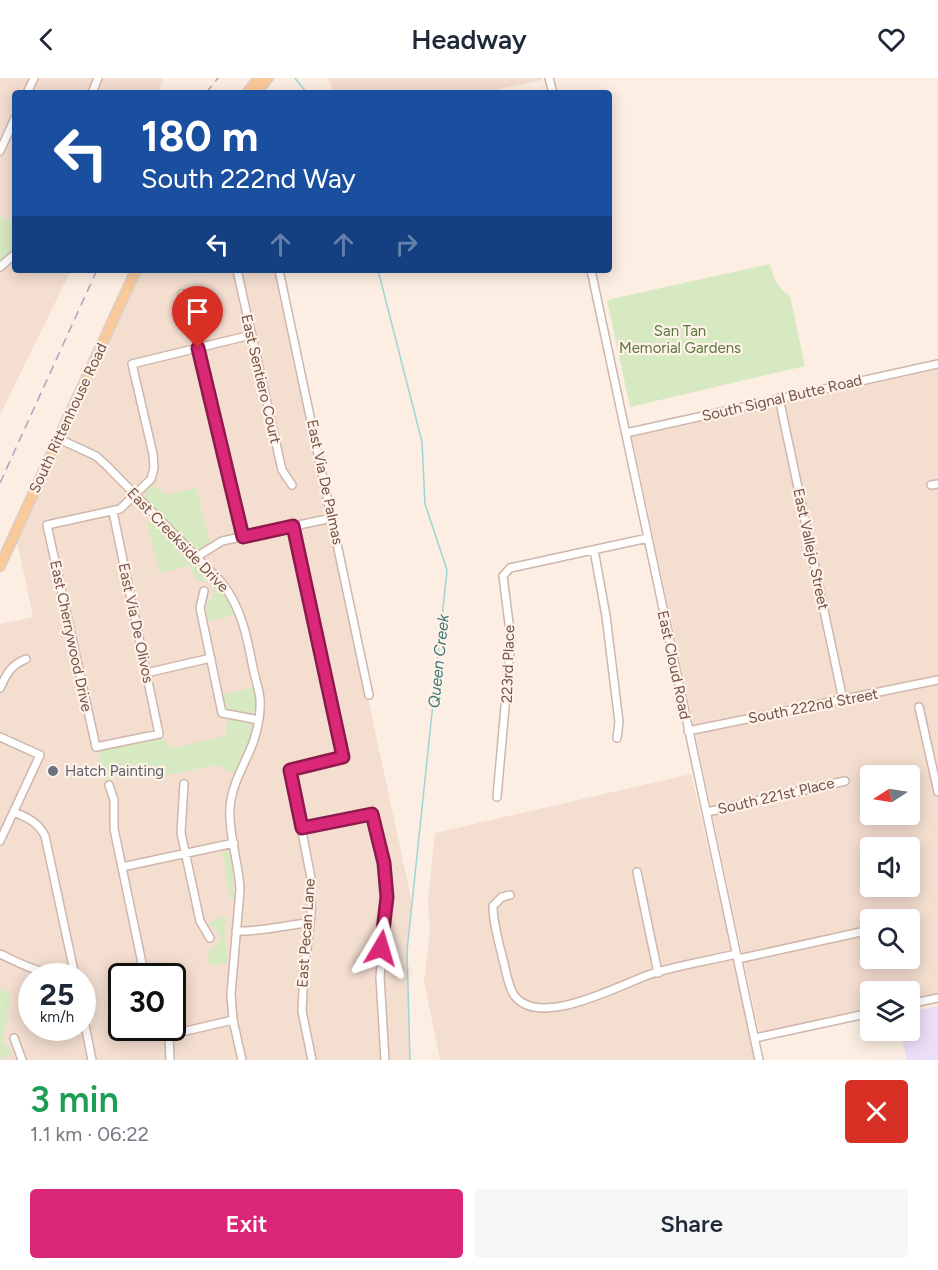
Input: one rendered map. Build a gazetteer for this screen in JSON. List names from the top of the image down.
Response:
{
  "streets": {
    "main road": ["South Rittenhouse Road"],
    "street": [
      "East Sentiero Court",
      "South Signal Butte Road",
      "East Via De Palmas",
      "East Creekside Drive",
      "East Vallejo Street",
      "East Via De Olivos",
      "East Cherrywood Drive",
      "223rd Place",
      "East Cloud Road",
      "South 222nd Street",
      "South 221st Place",
      "East Pecan Lane"
    ]
  },
  "crossings": [
    ["South Signal Butte Road", "East Vallejo Street"],
    ["South Signal Butte Road", "East Cloud Road"],
    ["South Rittenhouse Road", "East Creekside Drive"],
    ["East Vallejo Street", "South 222nd Street"],
    ["East Via De Olivos", "East Cherrywood Drive"],
    ["223rd Place", "East Cloud Road"],
    ["East Cloud Road", "South 222nd Street"],
    ["East Cloud Road", "South 221st Place"]
  ],
  "water": ["Queen Creek"],
  "parks": ["San Tan Memorial Gardens"],
  "places": ["Hatch Painting"],
  "north": "left",
  "page": {
    "header": "Headway",
    "turn": ["180 m", "South 222nd Way"],
    "speed": "25 km/h",
    "limit": "30",
    "heading": ["3 min", "1.1 km · 06:22"],
    "buttons": ["Exit", "Share"]
  }
}
